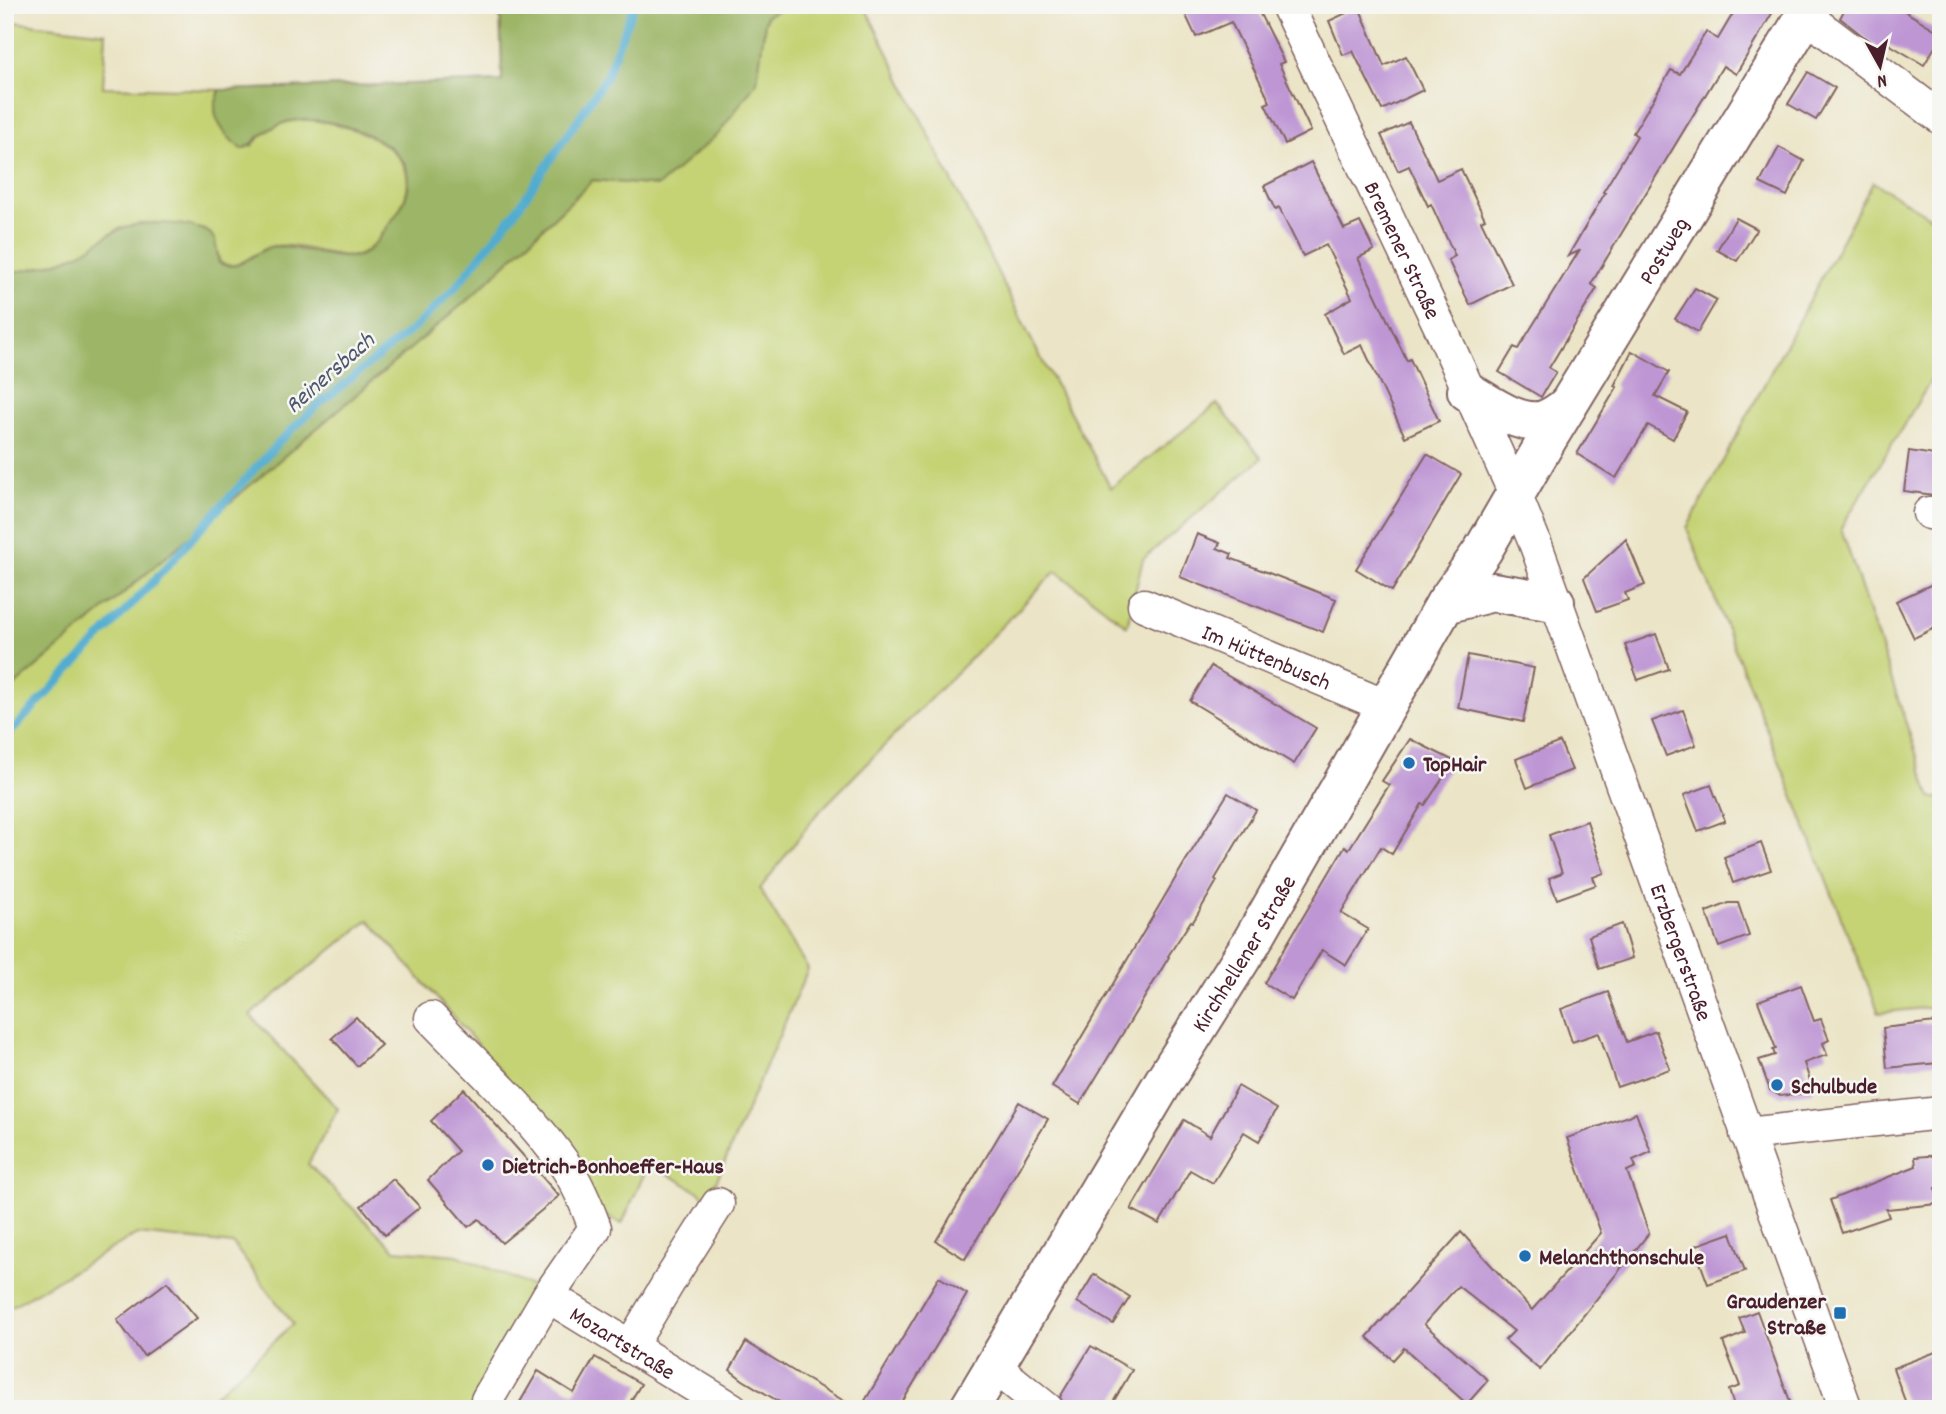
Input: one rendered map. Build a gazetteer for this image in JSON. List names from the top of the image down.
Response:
{
  "streets": {
    "main road": ["Postweg", "Kirchhellener Straße"],
    "street": [
      "Bremener Straße",
      "Im Hüttenbusch",
      "Erzbergerstraße",
      "Mozartstraße"
    ]
  },
  "crossings": [
    ["Bremener Straße", "Postweg"],
    ["Bremener Straße", "Kirchhellener Straße"],
    ["Bremener Straße", "Erzbergerstraße"],
    ["Postweg", "Kirchhellener Straße"],
    ["Postweg", "Erzbergerstraße"],
    ["Im Hüttenbusch", "Kirchhellener Straße"],
    ["Kirchhellener Straße", "Erzbergerstraße"]
  ],
  "water": ["Reinersbach"],
  "places": {
    "other": [
      "TopHair",
      "Schulbude",
      "Dietrich-Bonhoeffer-Haus",
      "Melanchthonschule"
    ],
    "transit": ["Graudenzer Straße"]
  },
  "north": "bottom"
}
